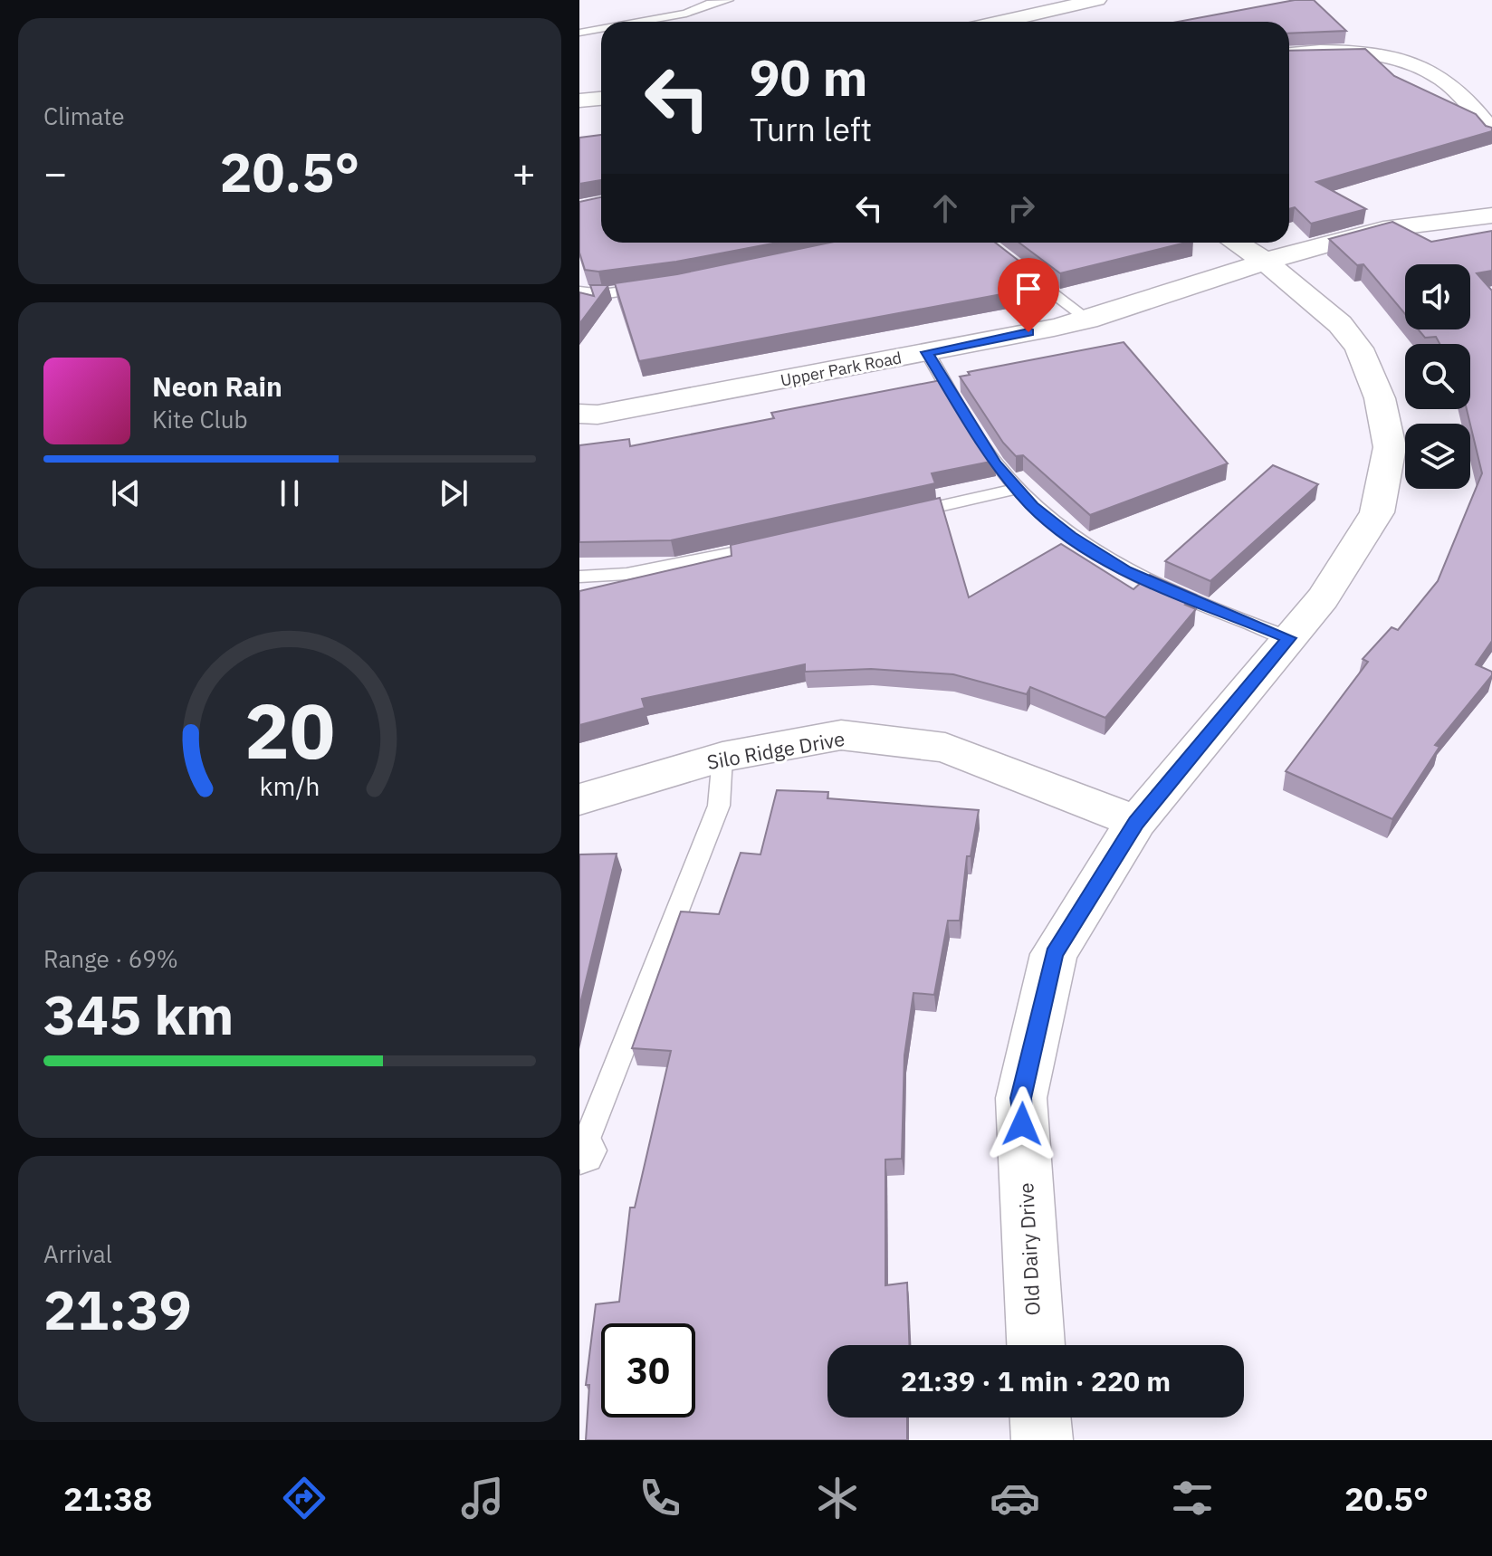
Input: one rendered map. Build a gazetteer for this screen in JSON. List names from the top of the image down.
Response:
{
  "streets": {
    "street": ["Upper Park Road", "Silo Ridge Drive", "Old Dairy Drive"]
  },
  "crossings": [
    ["Upper Park Road", "Old Dairy Drive"],
    ["Silo Ridge Drive", "Old Dairy Drive"]
  ],
  "page": {
    "tile": [
      "Climate",
      ["Range · 69%", "345 km"],
      ["Arrival", "21:39"]
    ],
    "turn": ["90 m", "Turn left"],
    "heat": ["−", "20.5°", "+"],
    "song": ["Neon Rain", "Kite Club"],
    "limit": "30",
    "trip": "21:39 · 1 min · 220 m",
    "tabs": ["21:38", "20.5°"],
    "gauge": ["20", "km/h"]
  }
}
